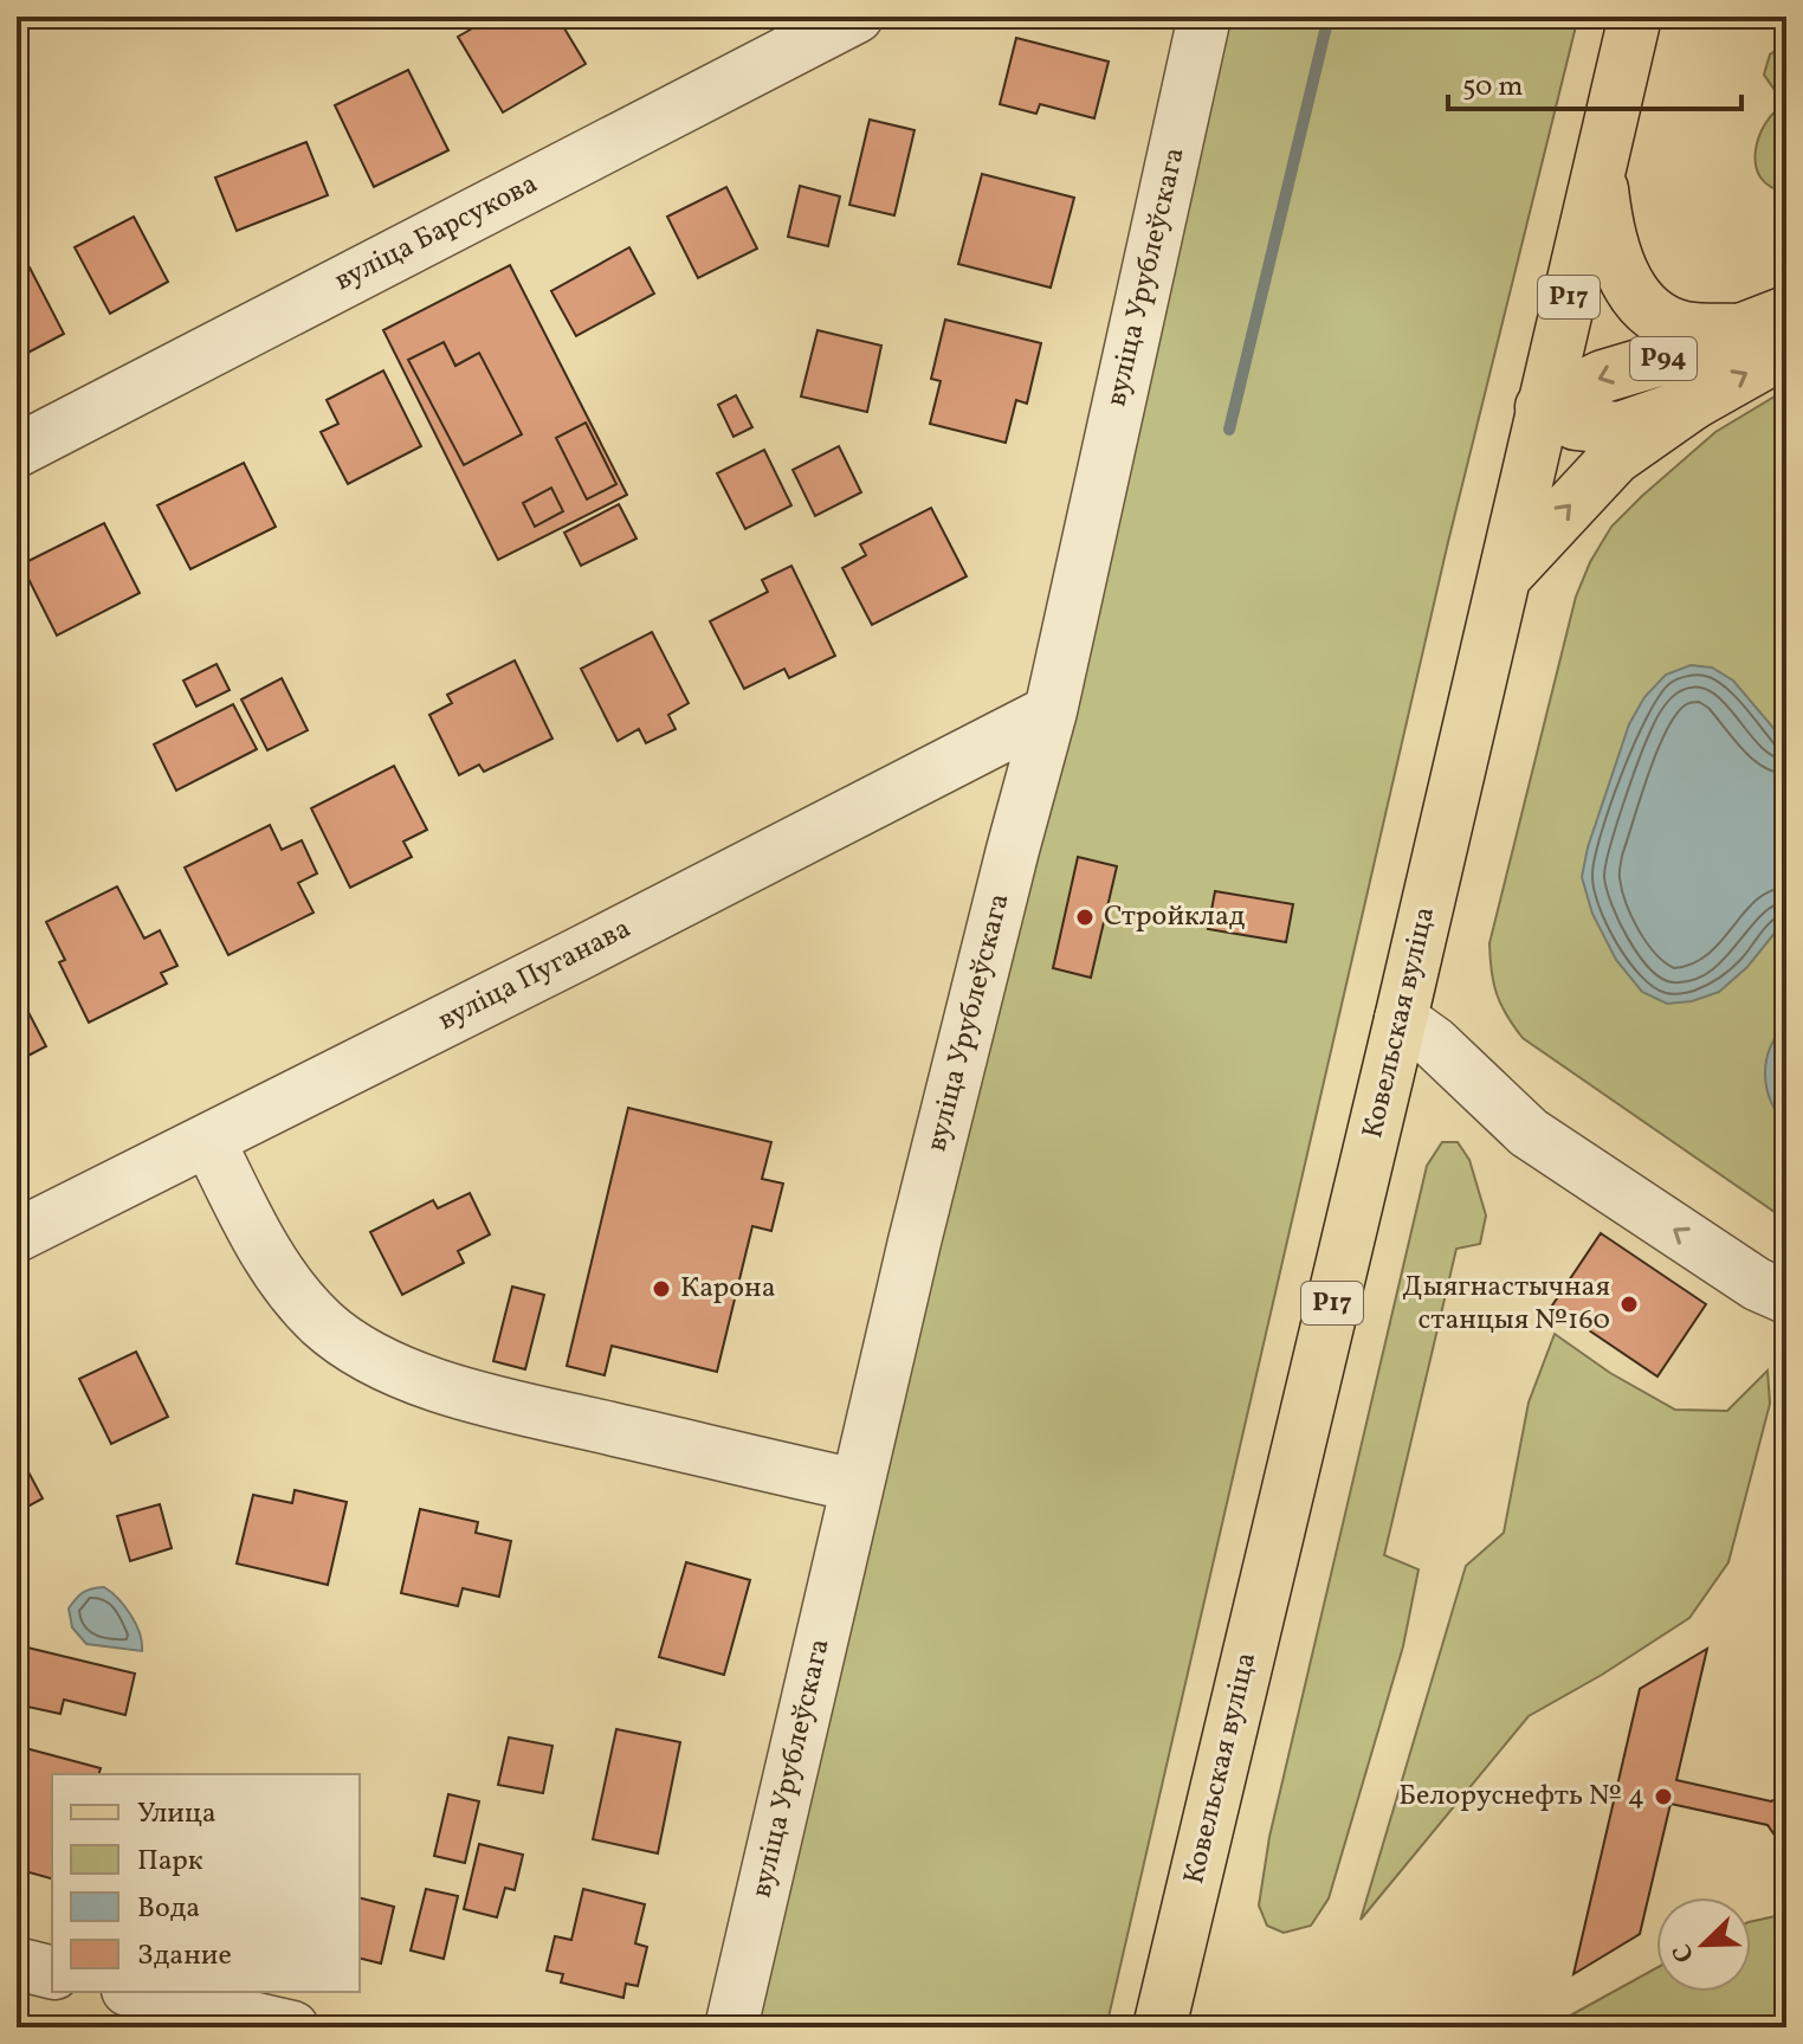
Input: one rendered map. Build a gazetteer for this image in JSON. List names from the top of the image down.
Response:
{
  "streets": {
    "main road": ["Р17", "Р94", "Ковельская вуліца"],
    "street": ["вуліца Барсукова", "вуліца Урублеўскага", "вуліца Пуганава"]
  },
  "crossings": [
    ["вуліца Урублеўскага", "вуліца Пуганава"],
    ["Р94", "Ковельская вуліца"]
  ],
  "places": [
    "Стройклад",
    "Карона",
    "Дыягнастычная станцыя №160",
    "Белоруснефть № 4"
  ],
  "legend": [
    "Улица",
    "Парк",
    "Вода",
    "Здание"
  ],
  "scale_bar": "50 m",
  "north": "bottom left"
}
